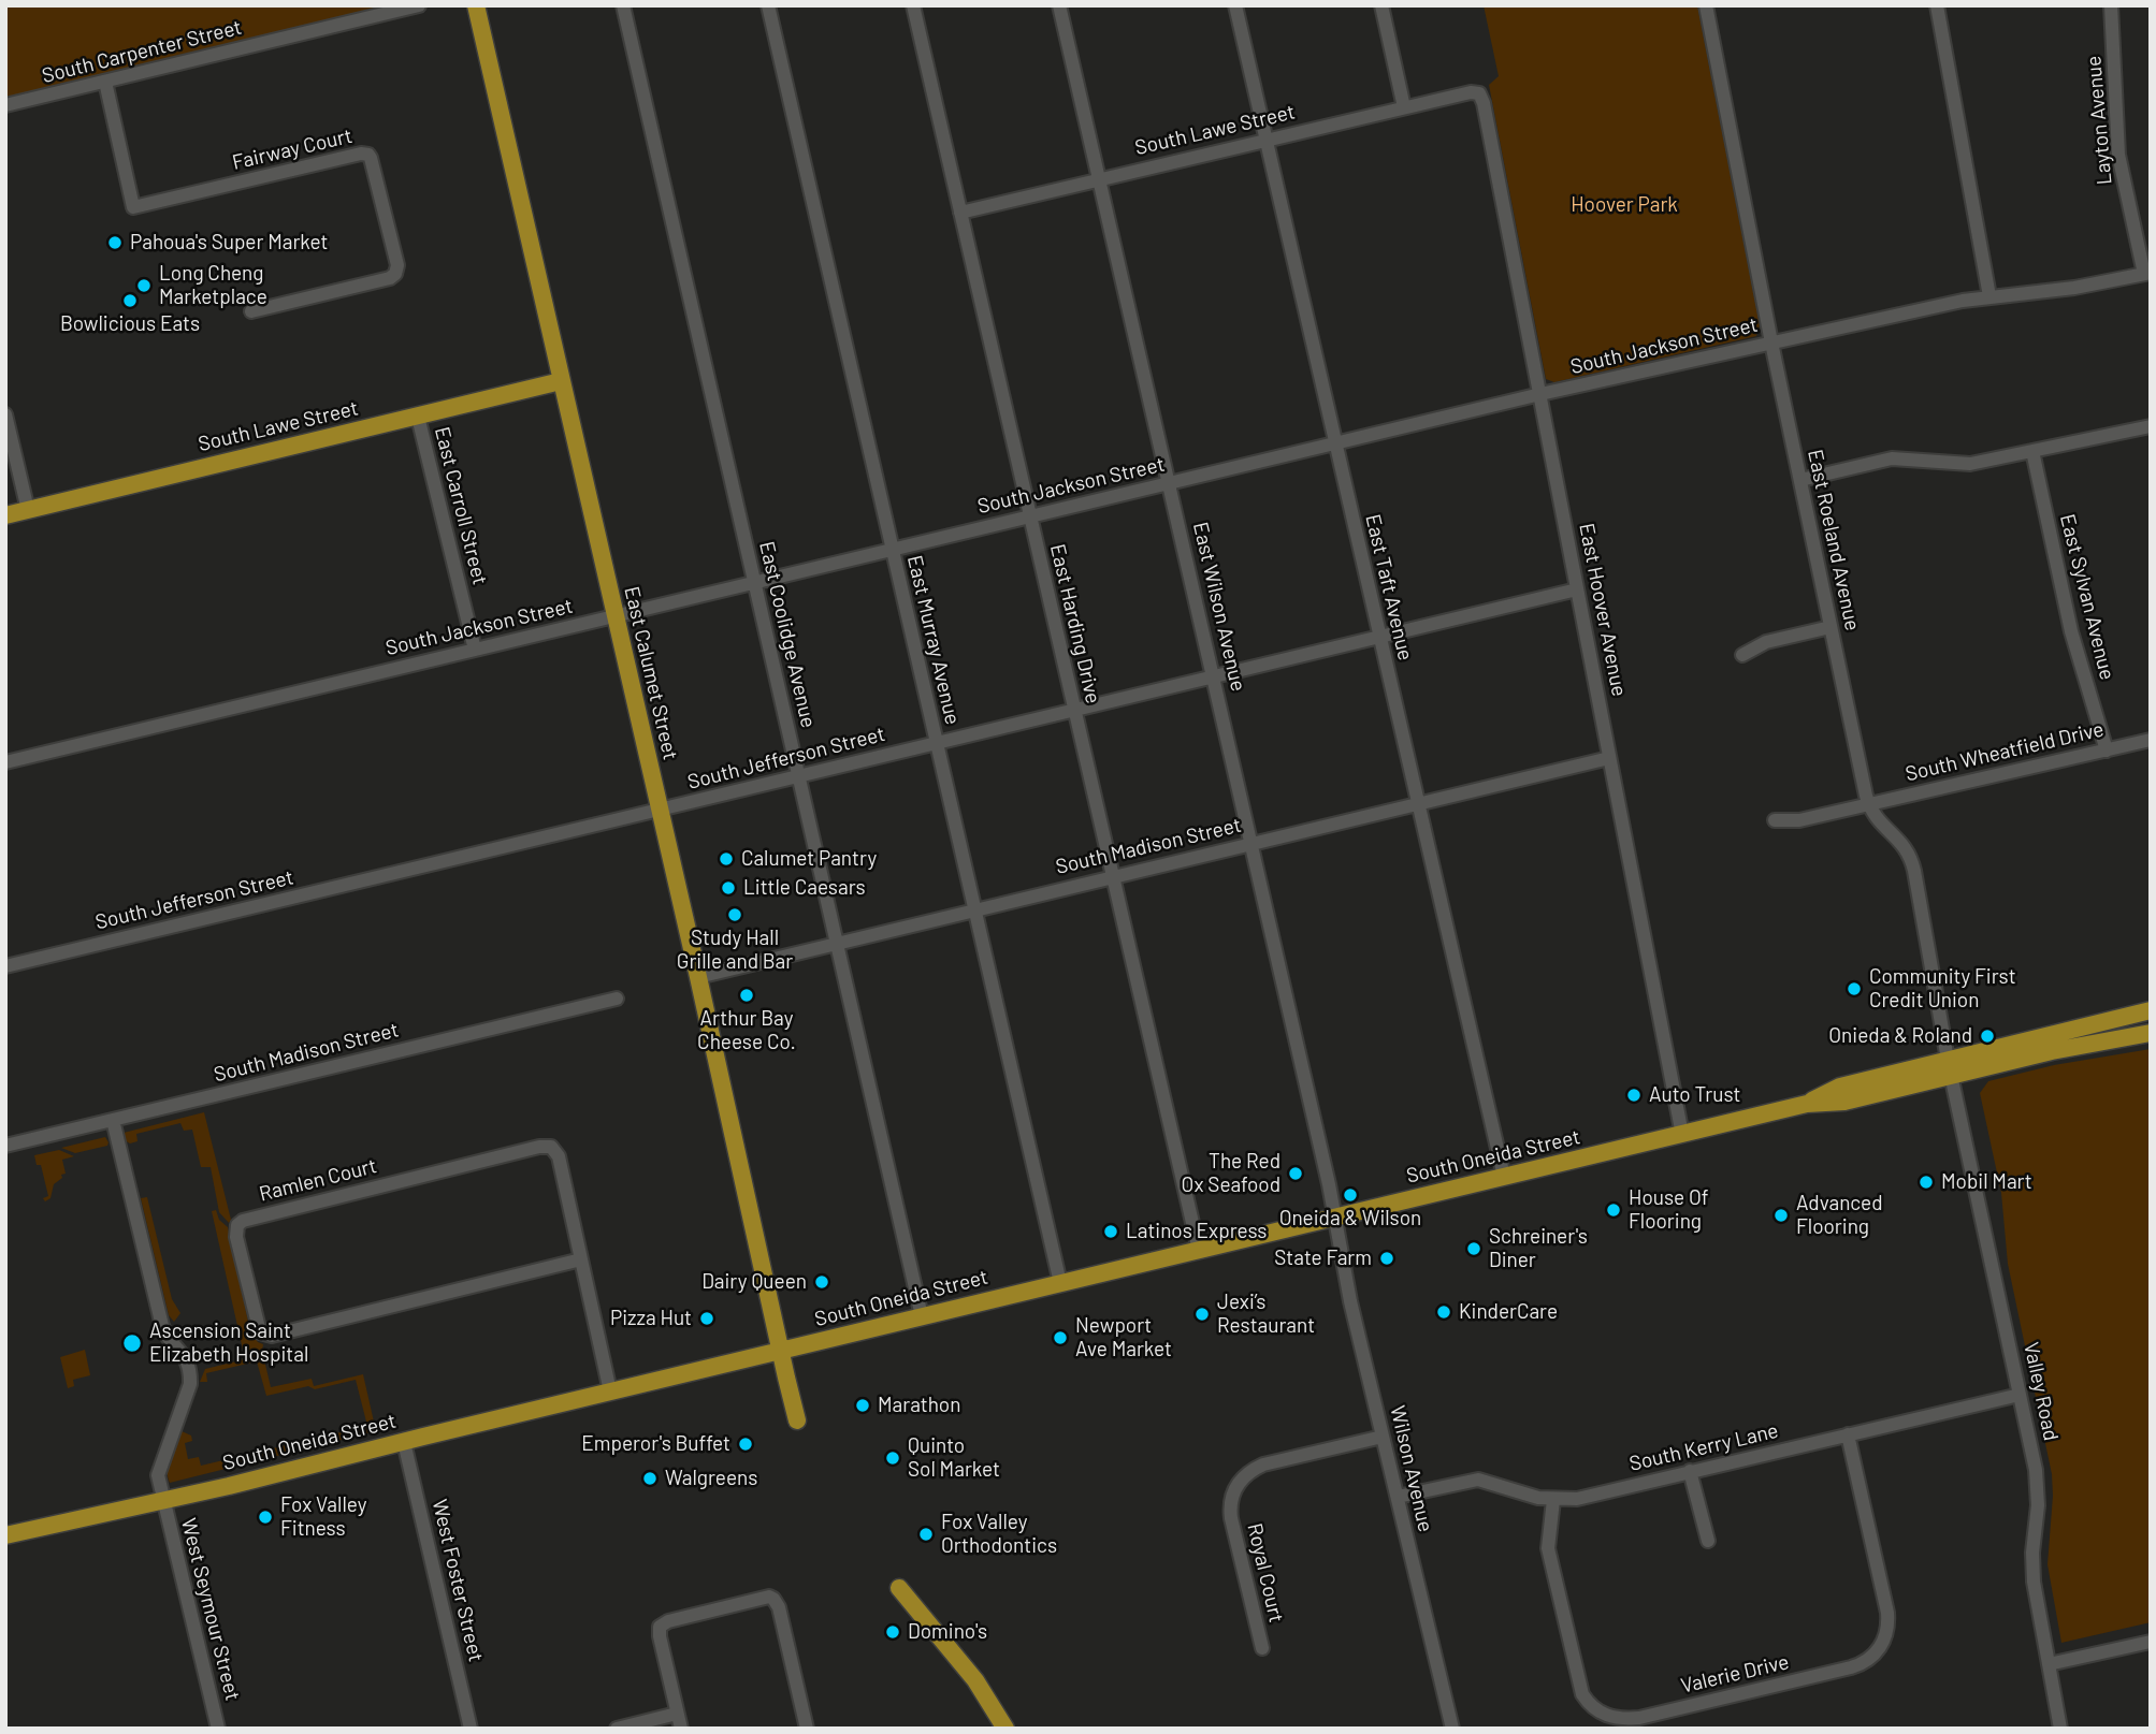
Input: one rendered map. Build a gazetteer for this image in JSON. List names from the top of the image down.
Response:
{
  "streets": {
    "main road": ["South Lawe Street", "East Calumet Street", "South Oneida Street"],
    "street": [
      "South Carpenter Street",
      "Layton Avenue",
      "Fairway Court",
      "South Jackson Street",
      "East Carroll Street",
      "East Roeland Avenue",
      "East Taft Avenue",
      "East Sylvan Avenue",
      "East Wilson Avenue",
      "East Hoover Avenue",
      "East Harding Drive",
      "East Coolidge Avenue",
      "East Murray Avenue",
      "South Wheatfield Drive",
      "South Jefferson Street",
      "South Madison Street",
      "Ramlen Court",
      "Valley Road",
      "South Kerry Lane",
      "Wilson Avenue",
      "Royal Court",
      "West Foster Street",
      "West Seymour Street",
      "Valerie Drive"
    ]
  },
  "crossings": [
    ["South Carpenter Street", "Fairway Court"],
    ["Layton Avenue", "South Jackson Street"],
    ["South Lawe Street", "East Carroll Street"],
    ["South Lawe Street", "East Taft Avenue"],
    ["South Lawe Street", "East Wilson Avenue"],
    ["South Lawe Street", "East Hoover Avenue"],
    ["South Lawe Street", "East Harding Drive"],
    ["South Lawe Street", "East Calumet Street"],
    ["South Jackson Street", "East Carroll Street"],
    ["South Jackson Street", "East Roeland Avenue"],
    ["South Jackson Street", "East Taft Avenue"],
    ["South Jackson Street", "East Wilson Avenue"],
    ["South Jackson Street", "East Hoover Avenue"],
    ["South Jackson Street", "East Harding Drive"],
    ["South Jackson Street", "East Coolidge Avenue"],
    ["South Jackson Street", "East Murray Avenue"],
    ["South Jackson Street", "East Calumet Street"],
    ["East Roeland Avenue", "South Wheatfield Drive"],
    ["East Roeland Avenue", "South Oneida Street"],
    ["East Roeland Avenue", "Valley Road"],
    ["East Taft Avenue", "South Jefferson Street"],
    ["East Taft Avenue", "South Madison Street"],
    ["East Taft Avenue", "South Oneida Street"],
    ["East Sylvan Avenue", "South Wheatfield Drive"],
    ["East Wilson Avenue", "South Jefferson Street"],
    ["East Wilson Avenue", "South Madison Street"],
    ["East Wilson Avenue", "South Oneida Street"],
    ["East Wilson Avenue", "Wilson Avenue"],
    ["East Hoover Avenue", "South Jefferson Street"],
    ["East Hoover Avenue", "South Madison Street"],
    ["East Hoover Avenue", "South Oneida Street"],
    ["East Harding Drive", "South Jefferson Street"],
    ["East Harding Drive", "South Madison Street"],
    ["East Harding Drive", "South Oneida Street"],
    ["East Coolidge Avenue", "South Jefferson Street"],
    ["East Coolidge Avenue", "South Madison Street"],
    ["East Coolidge Avenue", "South Oneida Street"],
    ["East Murray Avenue", "South Jefferson Street"],
    ["East Murray Avenue", "South Madison Street"],
    ["East Murray Avenue", "South Oneida Street"],
    ["East Calumet Street", "South Jefferson Street"],
    ["East Calumet Street", "South Madison Street"],
    ["East Calumet Street", "South Oneida Street"],
    ["South Madison Street", "West Seymour Street"],
    ["South Oneida Street", "Ramlen Court"],
    ["South Oneida Street", "Valley Road"],
    ["South Oneida Street", "Wilson Avenue"],
    ["South Oneida Street", "West Foster Street"],
    ["South Oneida Street", "West Seymour Street"],
    ["Valley Road", "South Kerry Lane"],
    ["South Kerry Lane", "Wilson Avenue"],
    ["South Kerry Lane", "Valerie Drive"],
    ["Wilson Avenue", "Royal Court"]
  ],
  "parks": ["Hoover Park"],
  "places": [
    "Pahoua's Super Market",
    "Long Cheng Marketplace",
    "Bowlicious Eats",
    "Calumet Pantry",
    "Little Caesars",
    "Study Hall Grille and Bar",
    "Community First Credit Union",
    "Arthur Bay Cheese Co.",
    "Onieda & Roland",
    "Auto Trust",
    "The Red Ox Seafood",
    "Mobil Mart",
    "Oneida & Wilson",
    "House Of Flooring",
    "Advanced Flooring",
    "Latinos Express",
    "Schreiner's Diner",
    "State Farm",
    "Dairy Queen",
    "KinderCare",
    "Jexi’s Restaurant",
    "Pizza Hut",
    "Newport Ave Market",
    "Ascension Saint Elizabeth Hospital",
    "Marathon",
    "Emperor's Buffet",
    "Quinto Sol Market",
    "Walgreens",
    "Fox Valley Fitness",
    "Fox Valley Orthodontics",
    "Domino's"
  ]
}
